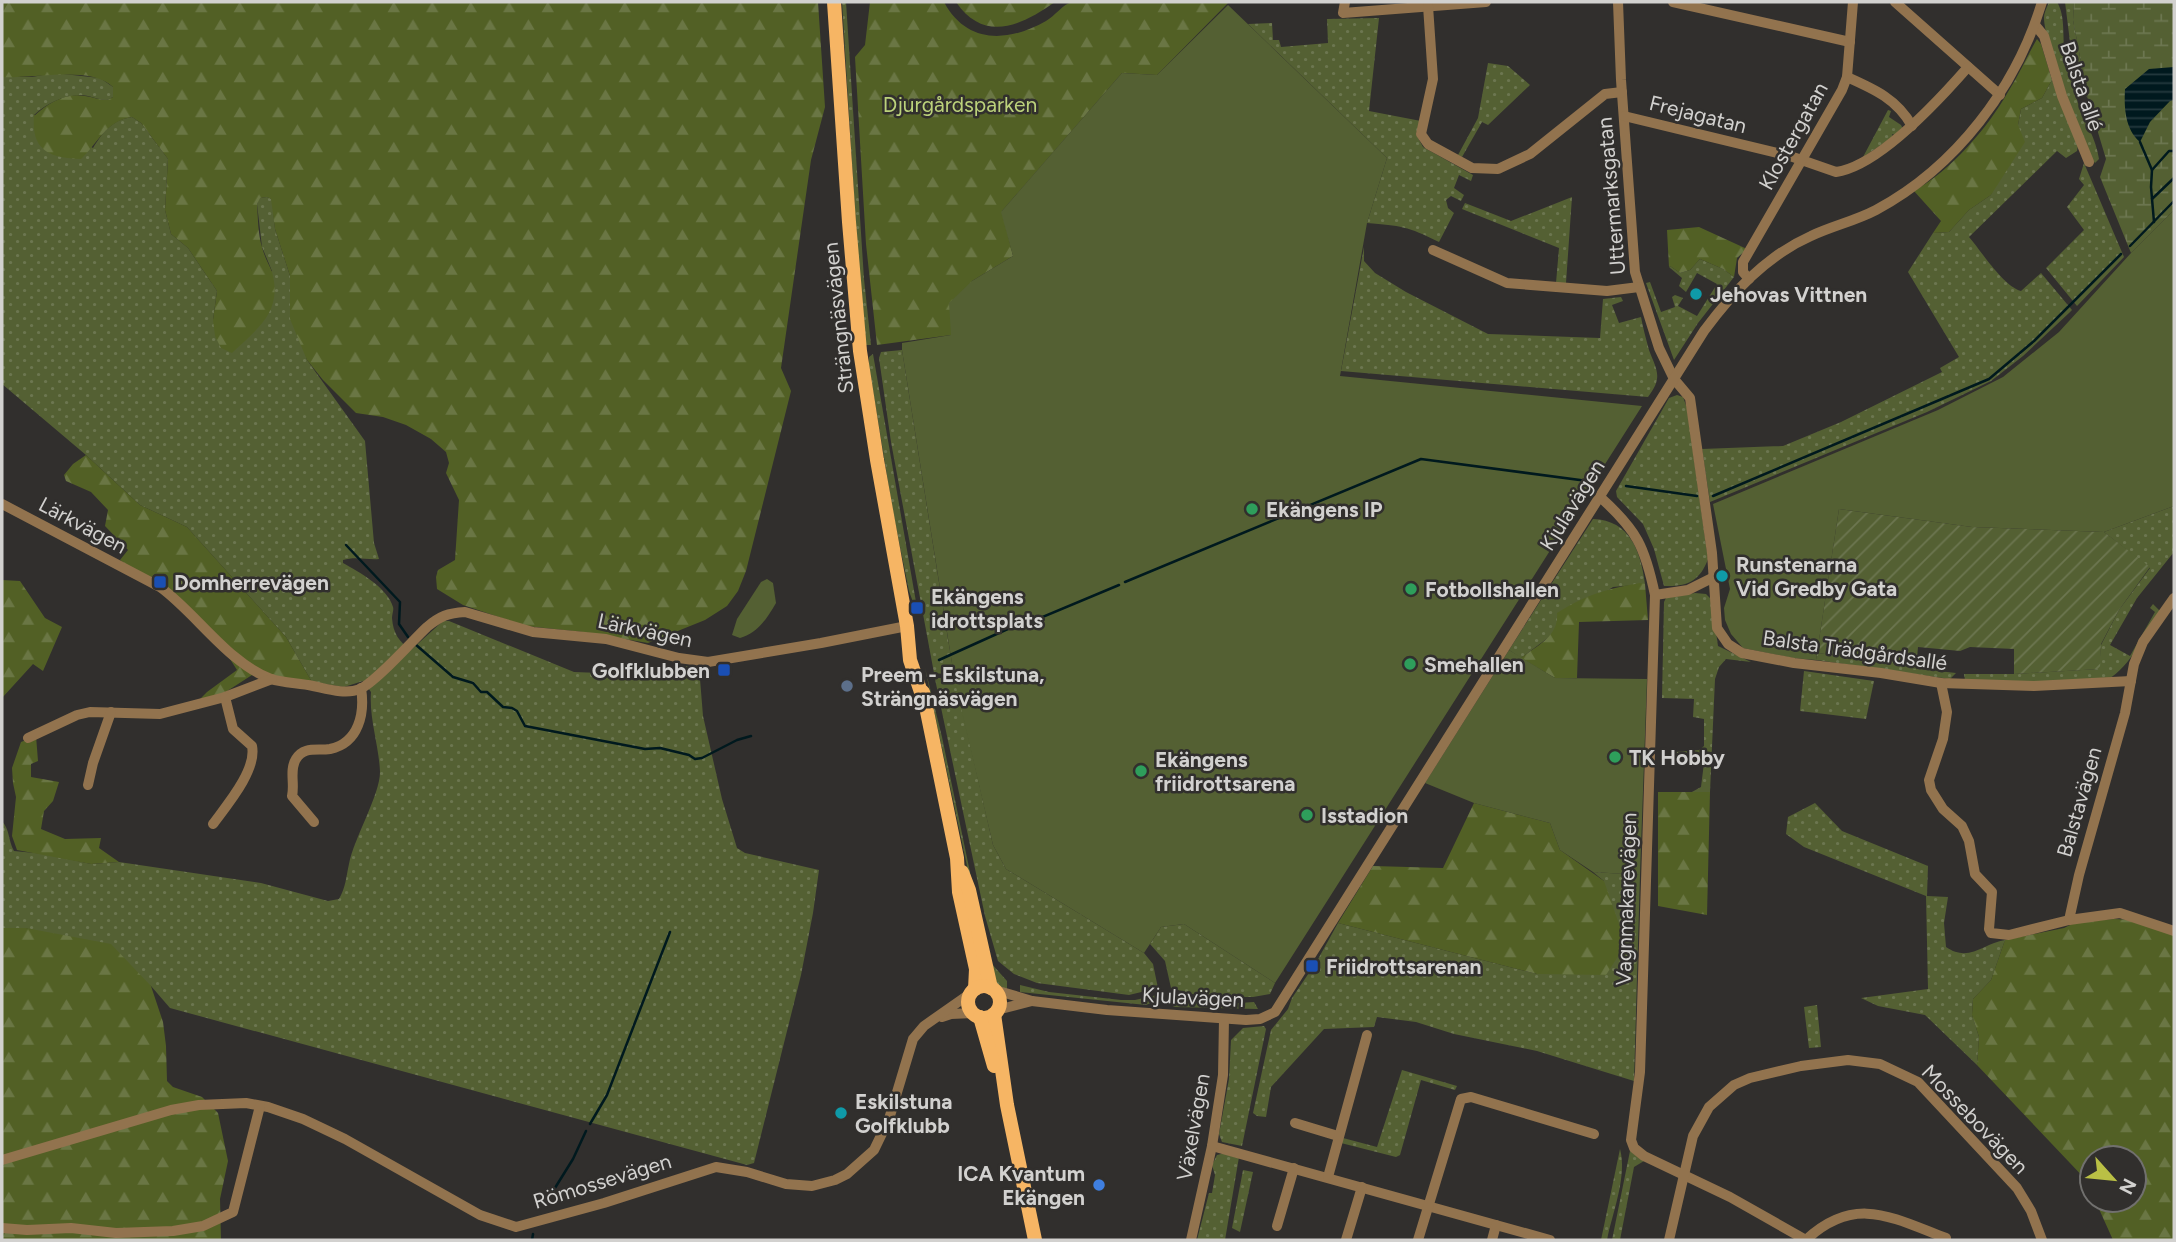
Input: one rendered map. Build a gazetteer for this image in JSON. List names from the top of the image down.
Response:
{
  "streets": {
    "main road": ["Strängnäsvägen"],
    "street": [
      "Balsta allé",
      "Frejagatan",
      "Klostergatan",
      "Uttermarksgatan",
      "Kjulavägen",
      "Lärkvägen",
      "Balsta Trädgårdsallé",
      "Balstavägen",
      "Vagnmakarevägen",
      "Mossebovägen",
      "Växelvägen",
      "Römossevägen"
    ]
  },
  "crossings": [
    ["Balsta allé", "Kjulavägen"],
    ["Frejagatan", "Klostergatan"],
    ["Frejagatan", "Uttermarksgatan"],
    ["Klostergatan", "Kjulavägen"],
    ["Uttermarksgatan", "Kjulavägen"],
    ["Uttermarksgatan", "Balsta Trädgårdsallé"],
    ["Strängnäsvägen", "Kjulavägen"],
    ["Strängnäsvägen", "Lärkvägen"],
    ["Strängnäsvägen", "Römossevägen"],
    ["Kjulavägen", "Balsta Trädgårdsallé"],
    ["Kjulavägen", "Vagnmakarevägen"],
    ["Kjulavägen", "Växelvägen"],
    ["Kjulavägen", "Römossevägen"],
    ["Balsta Trädgårdsallé", "Balstavägen"],
    ["Vagnmakarevägen", "Mossebovägen"]
  ],
  "parks": ["Djurgårdsparken"],
  "places": {
    "other": [
      "Jehovas Vittnen",
      "Ekängens IP",
      "Runstenarna Vid Gredby Gata",
      "Fotbollshallen",
      "Smehallen",
      "Preem - Eskilstuna, Strängnäsvägen",
      "TK Hobby",
      "Ekängens friidrottsarena",
      "Isstadion",
      "Eskilstuna Golfklubb",
      "ICA Kvantum Ekängen"
    ],
    "transit": [
      "Domherrevägen",
      "Ekängens idrottsplats",
      "Golfklubben",
      "Friidrottsarenan"
    ]
  },
  "north": "bottom right"
}
